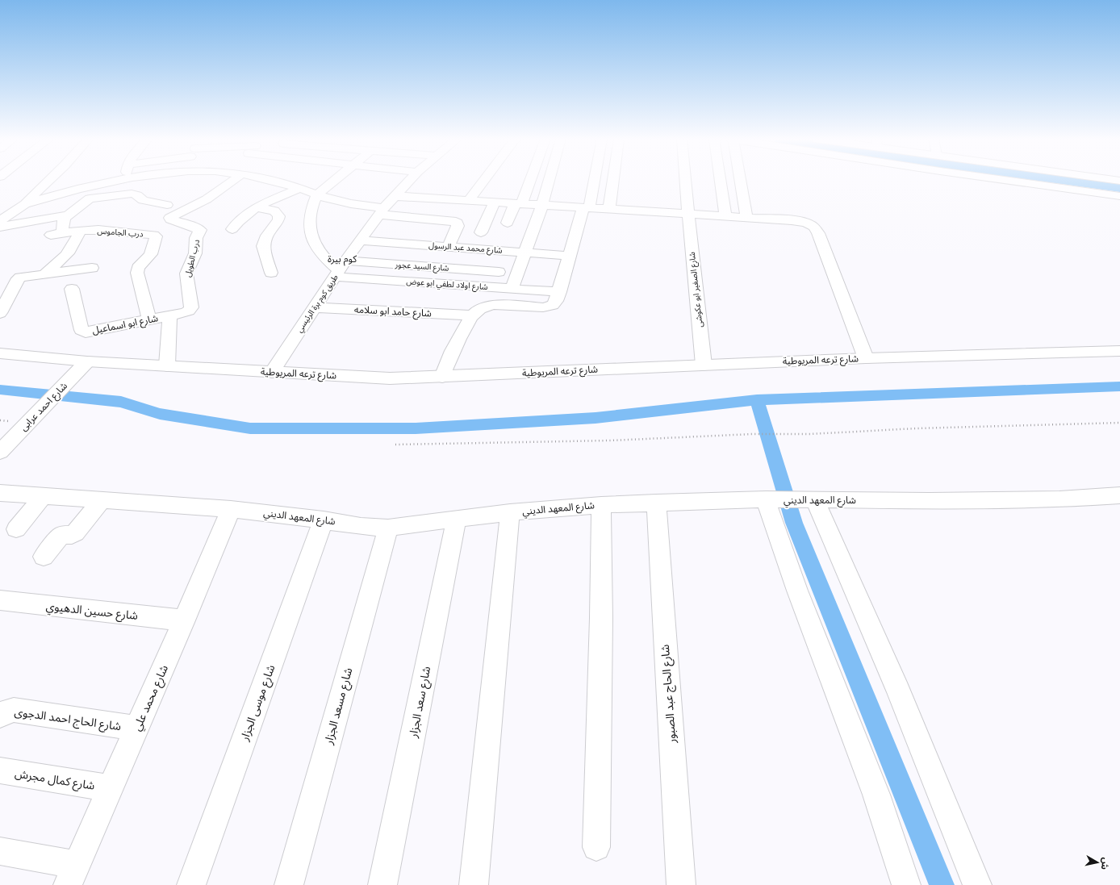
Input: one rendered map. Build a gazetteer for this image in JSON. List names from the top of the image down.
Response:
{
  "streets": {
    "street": [
      "درب الجاموس",
      "شارع محمد عبد الرسول",
      "درب الطويل",
      "شارع السيد عجور",
      "شارع اولاد لطفي ابو عوض",
      "شارع الصغير ابو عكوشى",
      "طريق كوم برة الرئيسي",
      "شارع حامد ابو سلامه",
      "شارع ابو اسماعيل",
      "شارع ترعه المريوطية",
      "شارع احمد عرابى",
      "شارع المعهد الديني",
      "شارع حسين الدهيوي",
      "شارع الحاج عبد الصبور",
      "شارع محمد علي",
      "شارع سعد الجزار",
      "شارع موسى الجزار",
      "شارع مسعد الجزار",
      "شارع الحاج احمد الدجوى",
      "شارع كمال مجرش"
    ]
  },
  "crossings": [
    ["درب الجاموس", "شارع ابو اسماعيل"],
    ["شارع محمد عبد الرسول", "طريق كوم برة الرئيسي"],
    ["درب الطويل", "شارع ابو اسماعيل"],
    ["شارع السيد عجور", "شارع اولاد لطفي ابو عوض"],
    ["شارع السيد عجور", "طريق كوم برة الرئيسي"],
    ["شارع اولاد لطفي ابو عوض", "طريق كوم برة الرئيسي"],
    ["شارع الصغير ابو عكوشى", "شارع ترعه المريوطية"],
    ["طريق كوم برة الرئيسي", "شارع حامد ابو سلامه"],
    ["طريق كوم برة الرئيسي", "شارع ترعه المريوطية"],
    ["شارع ترعه المريوطية", "شارع احمد عرابى"],
    ["شارع المعهد الديني", "شارع الحاج عبد الصبور"],
    ["شارع المعهد الديني", "شارع محمد علي"],
    ["شارع المعهد الديني", "شارع سعد الجزار"],
    ["شارع المعهد الديني", "شارع موسى الجزار"],
    ["شارع المعهد الديني", "شارع مسعد الجزار"],
    ["شارع حسين الدهيوي", "شارع محمد علي"],
    ["شارع محمد علي", "شارع الحاج احمد الدجوى"],
    ["شارع محمد علي", "شارع كمال مجرش"]
  ],
  "districts": ["كوم بيرة"],
  "north": "right"
}
